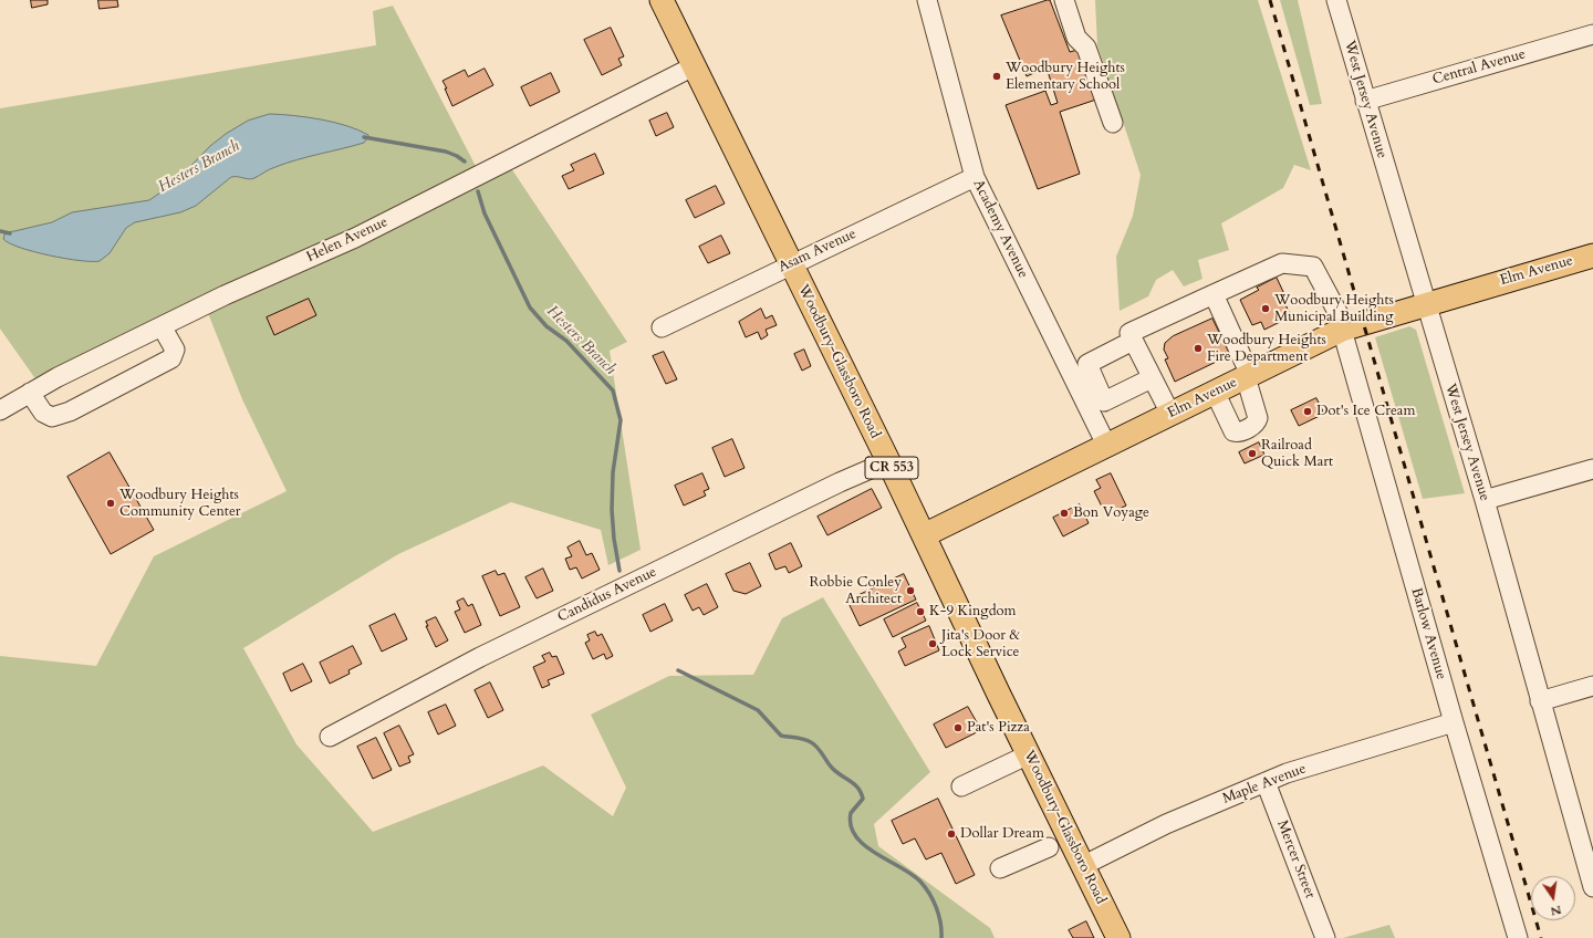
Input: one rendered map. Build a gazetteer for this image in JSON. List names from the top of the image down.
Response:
{
  "streets": {
    "main road": ["Elm Avenue", "Woodbury-Glassboro Road", "CR 553"],
    "street": [
      "Central Avenue",
      "West Jersey Avenue",
      "Academy Avenue",
      "Helen Avenue",
      "Asam Avenue",
      "Candidus Avenue",
      "Barlow Avenue",
      "Maple Avenue",
      "Mercer Street"
    ]
  },
  "crossings": [
    ["Central Avenue", "West Jersey Avenue"],
    ["West Jersey Avenue", "Elm Avenue"],
    ["Academy Avenue", "Asam Avenue"],
    ["Academy Avenue", "Elm Avenue"],
    ["Helen Avenue", "Woodbury-Glassboro Road"],
    ["Asam Avenue", "Woodbury-Glassboro Road"],
    ["Elm Avenue", "Woodbury-Glassboro Road"],
    ["Elm Avenue", "Barlow Avenue"],
    ["Woodbury-Glassboro Road", "Candidus Avenue"],
    ["Woodbury-Glassboro Road", "Maple Avenue"],
    ["Barlow Avenue", "Maple Avenue"],
    ["Maple Avenue", "Mercer Street"]
  ],
  "water": ["Hesters Branch"],
  "places": [
    "Woodbury Heights Elementary School",
    "Woodbury Heights Municipal Building",
    "Woodbury Heights Fire Department",
    "Dot's Ice Cream",
    "Railroad Quick Mart",
    "Woodbury Heights Community Center",
    "Bon Voyage",
    "Robbie Conley Architect",
    "K-9 Kingdom",
    "Jita's Door & Lock Service",
    "Pat's Pizza",
    "Dollar Dream"
  ],
  "north": "bottom"
}
